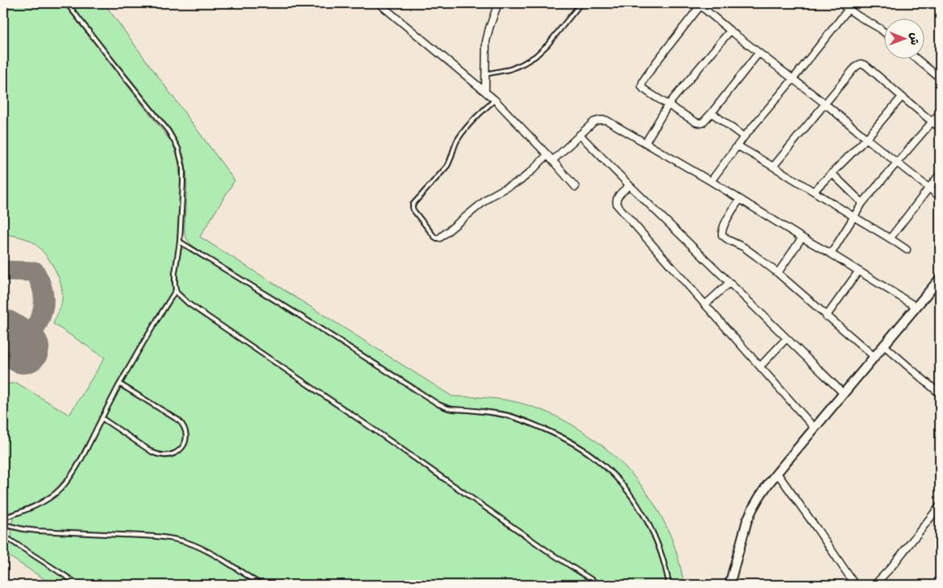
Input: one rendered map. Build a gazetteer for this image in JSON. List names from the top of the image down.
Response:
{
  "north": "right"
}
